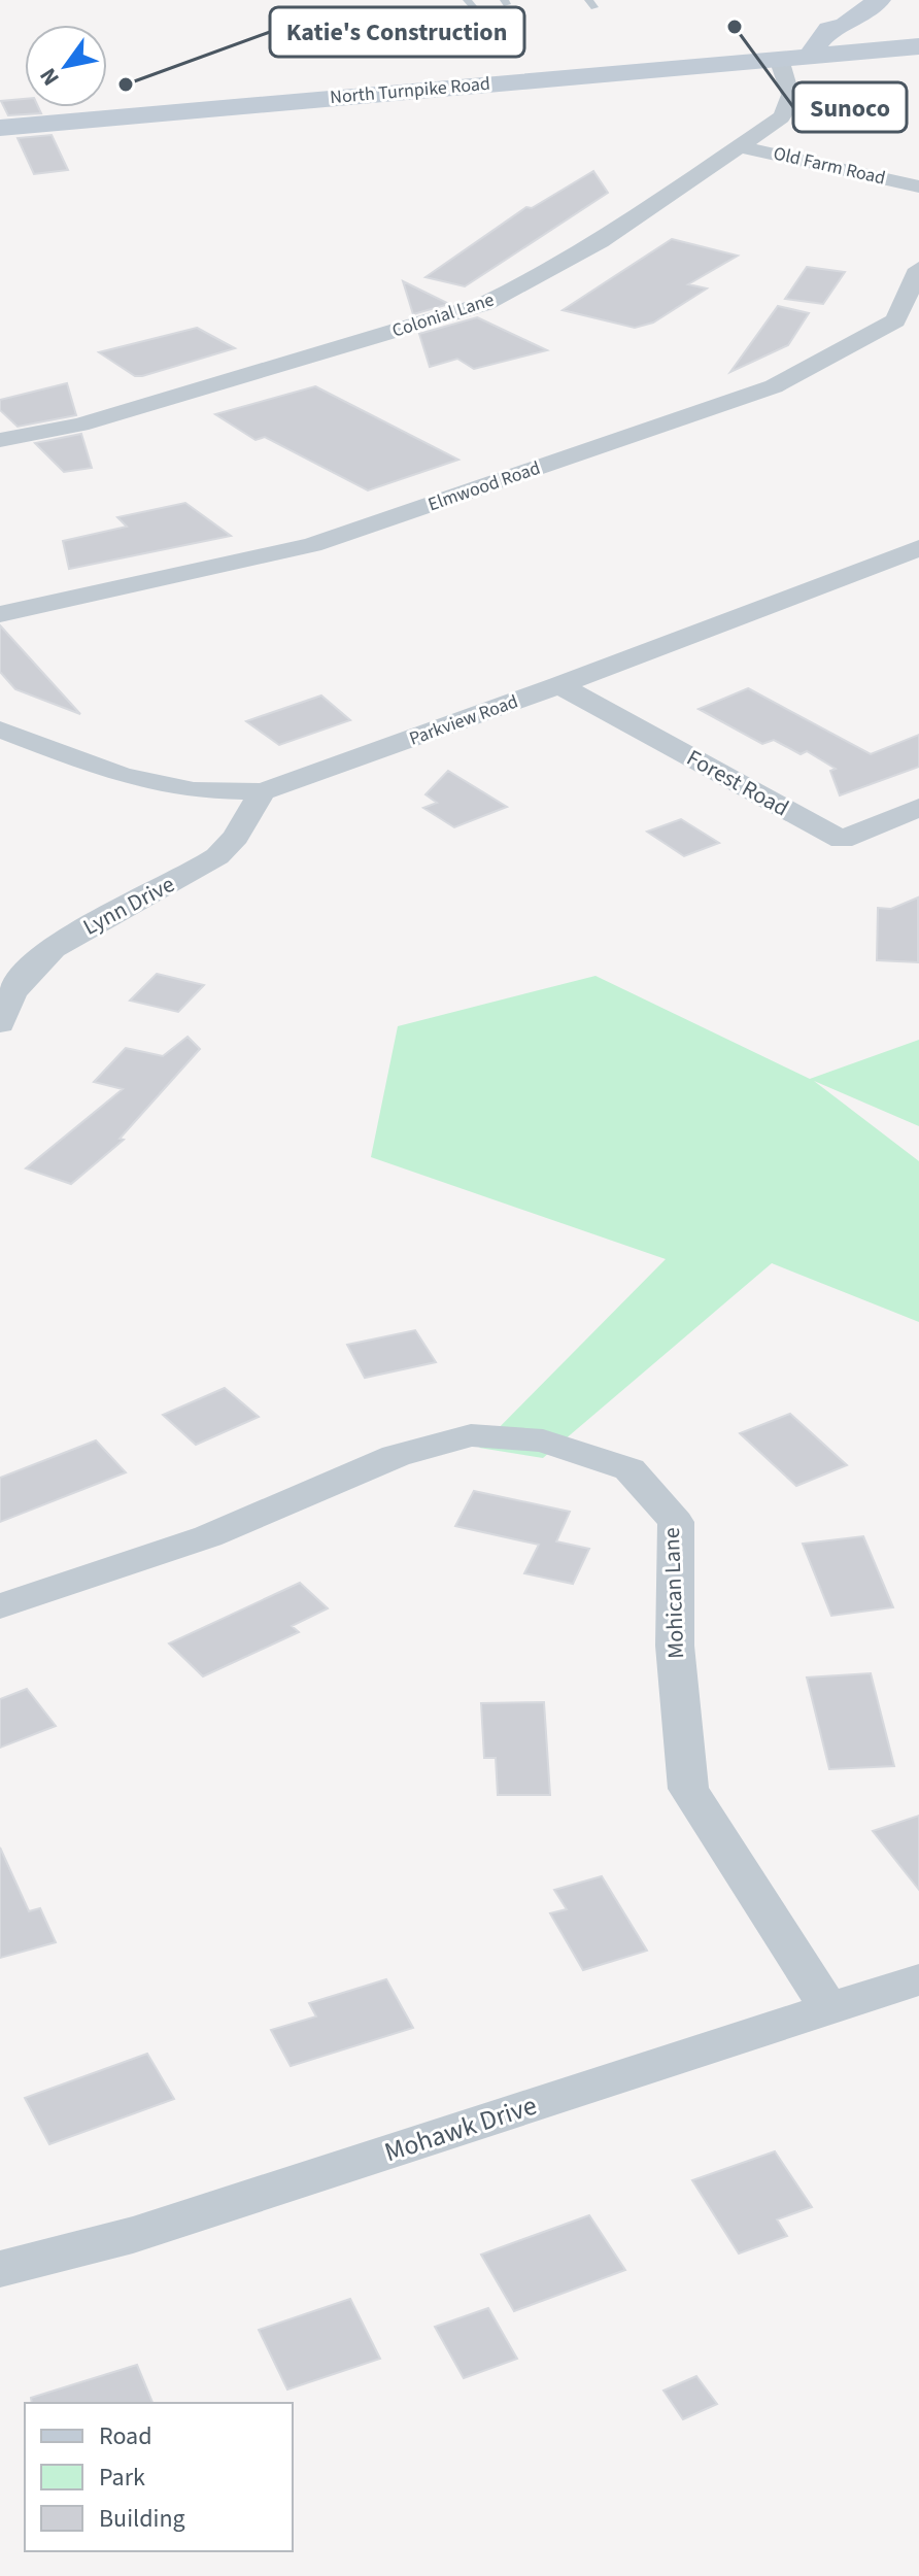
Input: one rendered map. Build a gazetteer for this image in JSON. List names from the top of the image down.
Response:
{
  "streets": {
    "main road": ["North Turnpike Road"],
    "street": [
      "Old Farm Road",
      "Colonial Lane",
      "Elmwood Road",
      "Parkview Road",
      "Forest Road",
      "Lynn Drive",
      "Mohican Lane",
      "Mohawk Drive"
    ]
  },
  "crossings": [
    ["North Turnpike Road", "Colonial Lane"],
    ["Old Farm Road", "Colonial Lane"],
    ["Parkview Road", "Forest Road"],
    ["Parkview Road", "Lynn Drive"],
    ["Mohican Lane", "Mohawk Drive"]
  ],
  "places": ["Sunoco", "Katie's Construction"],
  "legend": ["Road", "Park", "Building"],
  "north": "bottom left"
}
